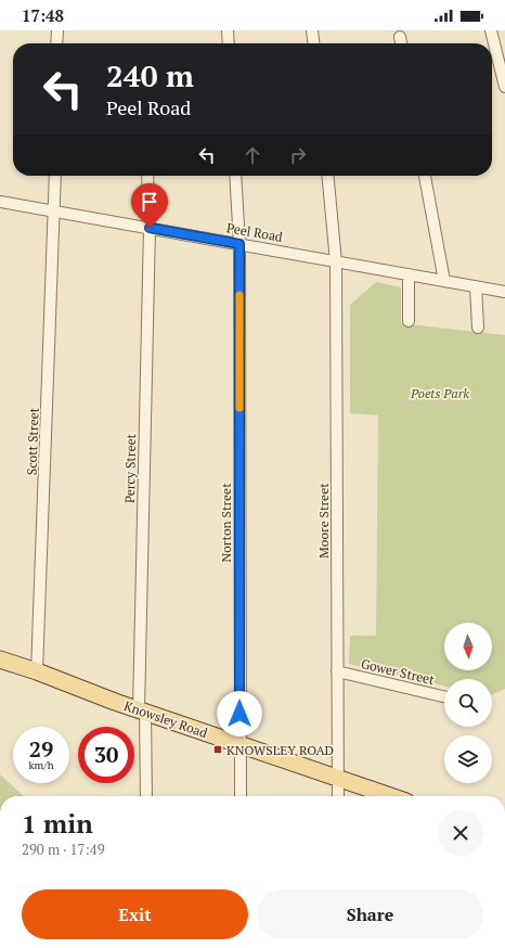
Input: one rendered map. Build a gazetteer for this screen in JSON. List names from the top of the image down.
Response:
{
  "streets": {
    "main road": ["Knowsley Road"],
    "street": [
      "Peel Road",
      "Scott Street",
      "Percy Street",
      "Moore Street",
      "Norton Street",
      "Gower Street"
    ]
  },
  "crossings": [
    ["Peel Road", "Scott Street"],
    ["Peel Road", "Percy Street"],
    ["Peel Road", "Moore Street"],
    ["Peel Road", "Norton Street"],
    ["Scott Street", "Knowsley Road"],
    ["Percy Street", "Knowsley Road"],
    ["Moore Street", "Gower Street"],
    ["Moore Street", "Knowsley Road"],
    ["Norton Street", "Knowsley Road"]
  ],
  "parks": ["Poets Park"],
  "places": {
    "transit": ["KNOWSLEY ROAD"]
  },
  "north": "bottom",
  "page": {
    "status": "17:48",
    "turn": ["240 m", "Peel Road"],
    "speed": "29 km/h",
    "limit": "30",
    "heading": ["1 min", "290 m · 17:49"],
    "buttons": ["Exit", "Share"]
  }
}
